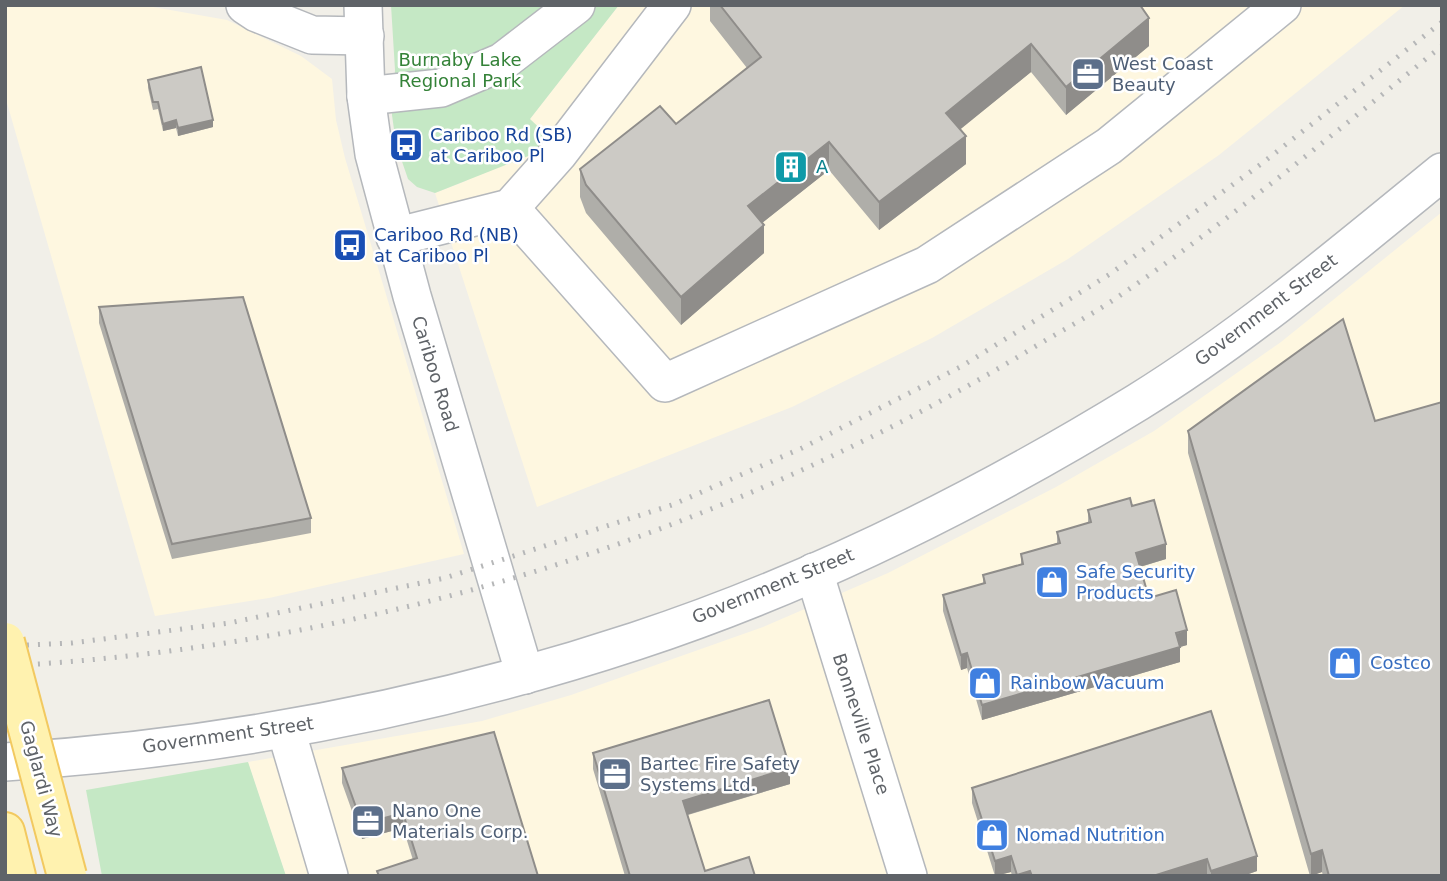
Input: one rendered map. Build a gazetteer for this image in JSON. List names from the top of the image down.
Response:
{
  "streets": {
    "main road": ["Gaglardi Way"],
    "street": ["Government Street", "Cariboo Road", "Bonneville Place"]
  },
  "crossings": [
    ["Government Street", "Cariboo Road"],
    ["Government Street", "Bonneville Place"]
  ],
  "parks": ["Burnaby Lake Regional Park"],
  "places": {
    "office": ["West Coast Beauty", "Bartec Fire Safety Systems Ltd.", "Nano One Materials Corp."],
    "bus stop": ["Cariboo Rd (SB) at Cariboo Pl", "Cariboo Rd (NB) at Cariboo Pl"],
    "building": ["A"],
    "shop": [
      "Safe Security Products",
      "Costco",
      "Rainbow Vacuum",
      "Nomad Nutrition"
    ]
  }
}
